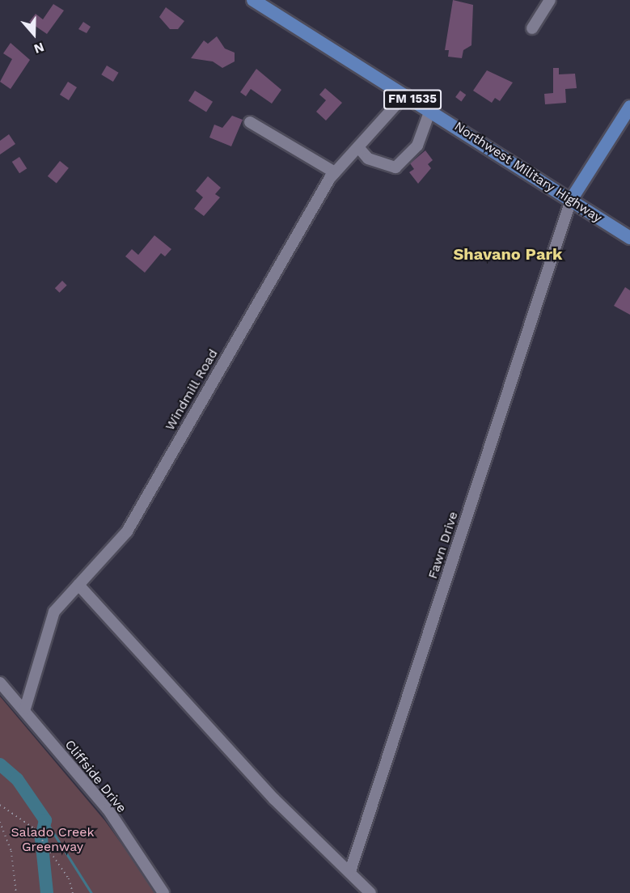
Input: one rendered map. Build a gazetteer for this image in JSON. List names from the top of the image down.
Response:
{
  "streets": {
    "main road": ["FM 1535", "Northwest Military Highway"],
    "street": ["Windmill Road", "Fawn Drive", "Cliffside Drive"]
  },
  "crossings": [
    ["Northwest Military Highway", "Windmill Road"],
    ["Northwest Military Highway", "Fawn Drive"],
    ["Windmill Road", "Cliffside Drive"]
  ],
  "districts": ["Shavano Park"],
  "parks": ["Salado Creek Greenway"],
  "north": "bottom"
}
